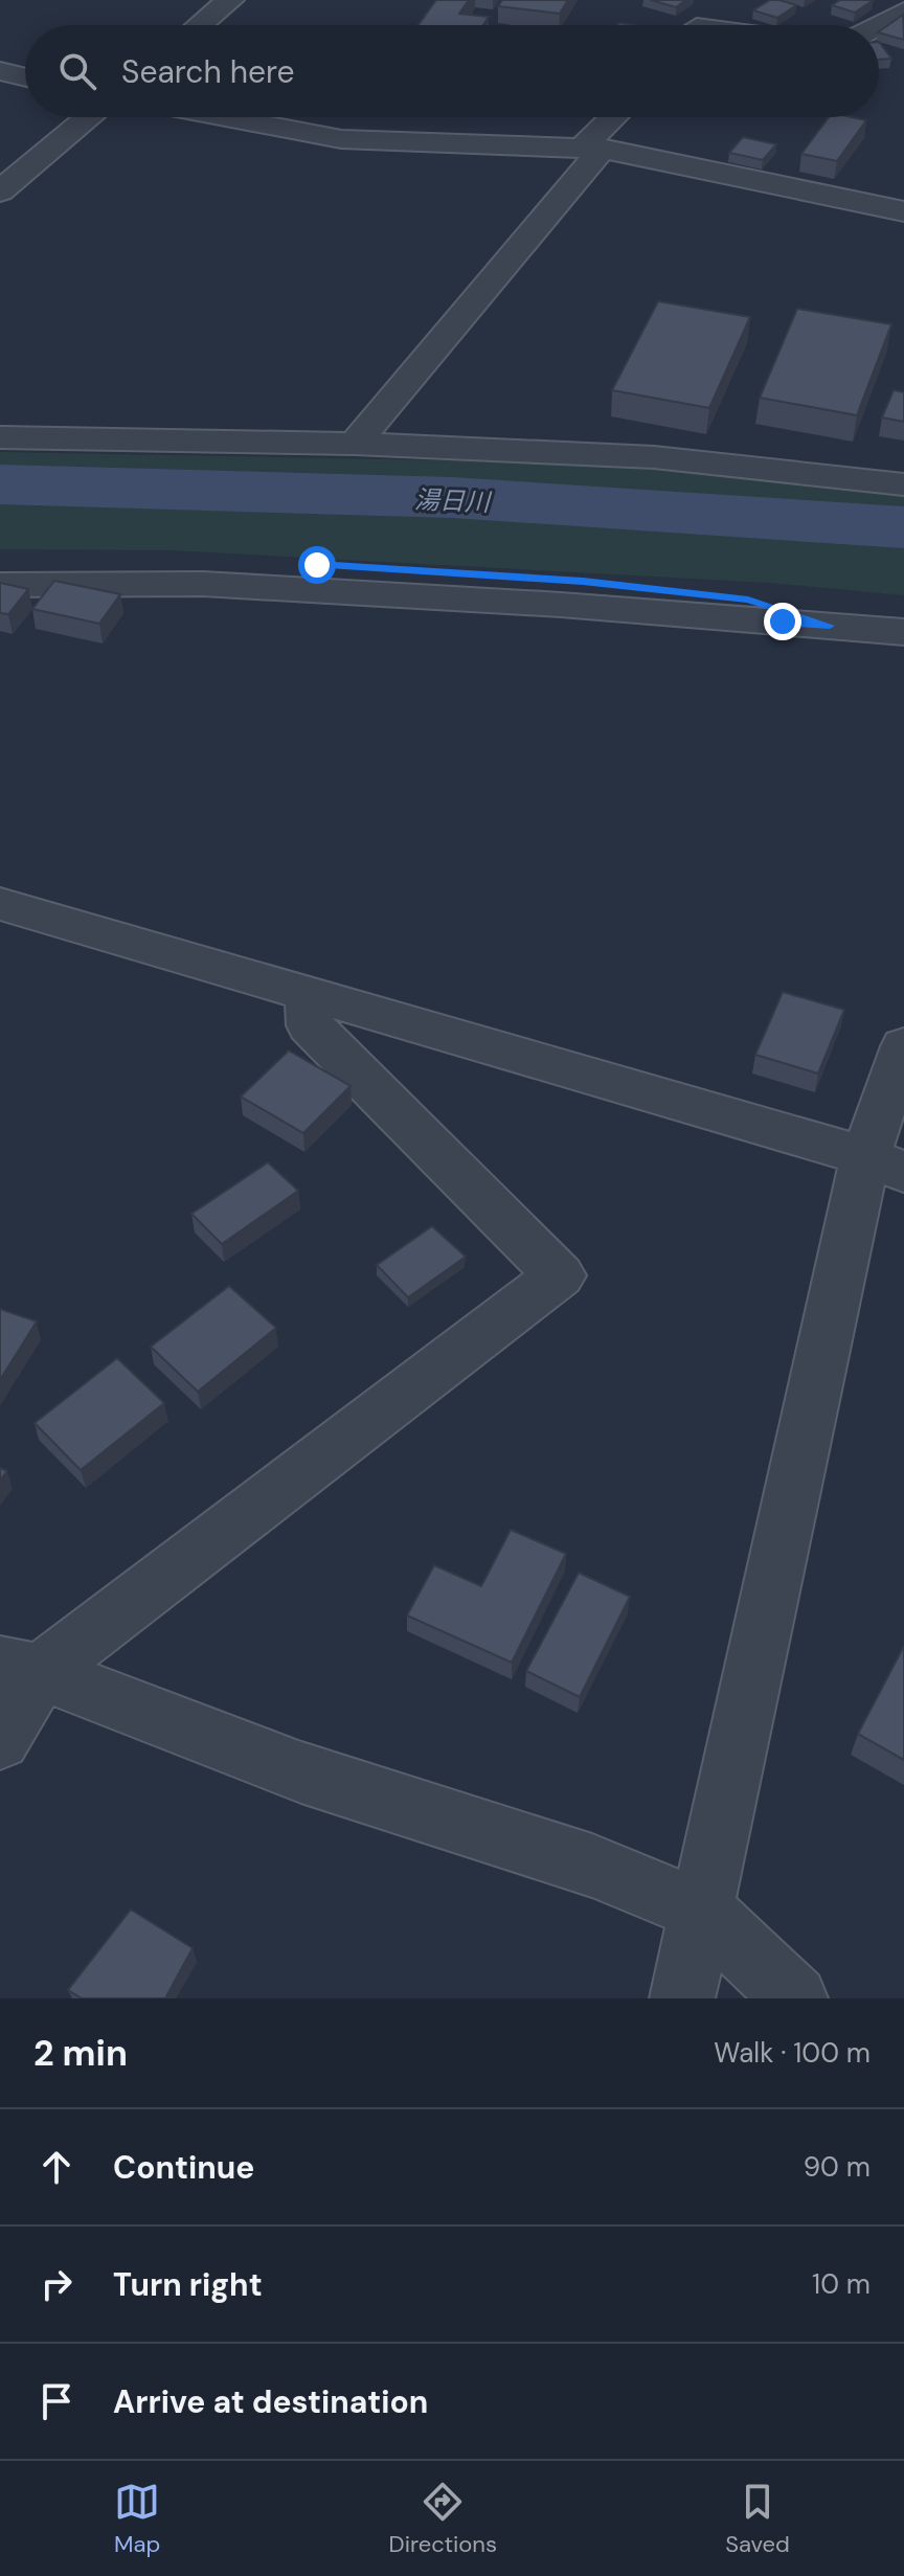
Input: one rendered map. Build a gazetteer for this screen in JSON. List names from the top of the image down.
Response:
{
  "water": ["湯日川"],
  "page": {
    "search": "Search here",
    "heading": ["2 min", "Walk · 100 m"],
    "list": [
      ["Continue", "90 m"],
      ["Turn right", "10 m"],
      "Arrive at destination"
    ],
    "nav": ["Map", "Directions", "Saved"]
  }
}
